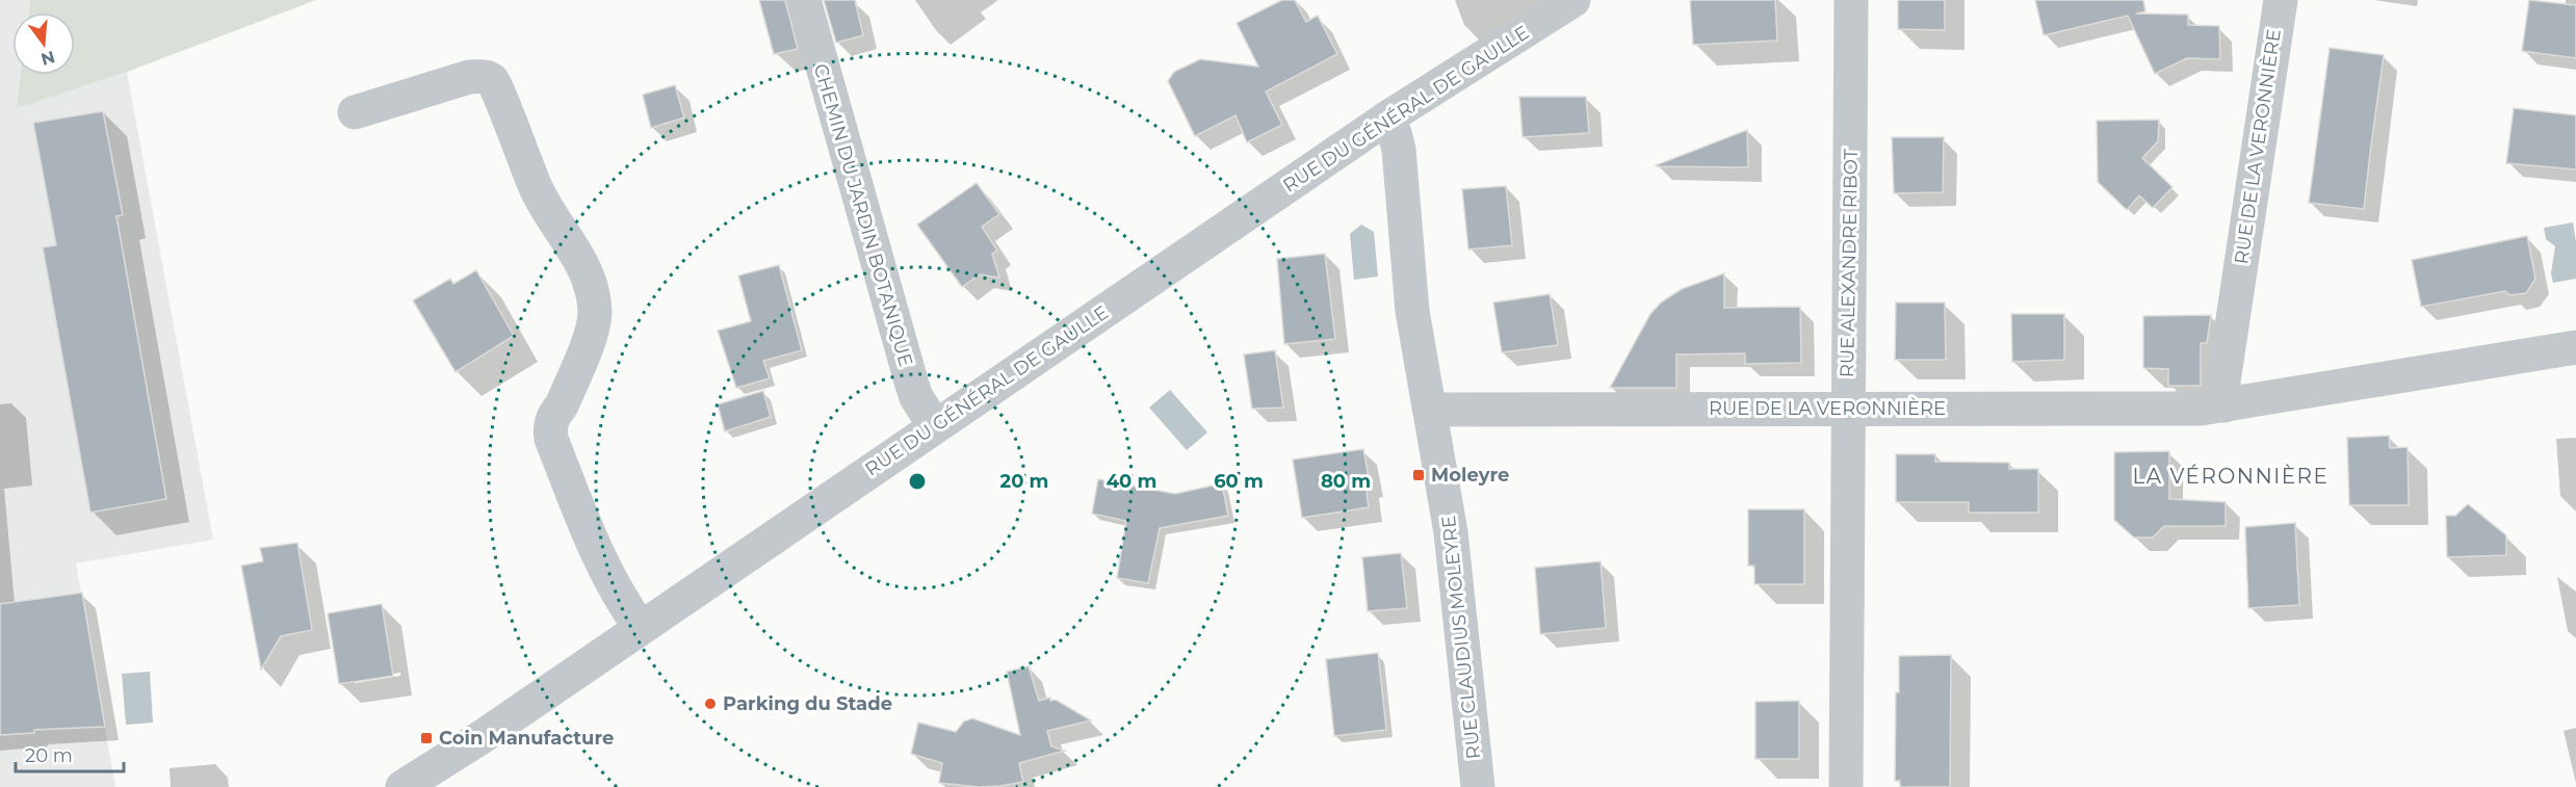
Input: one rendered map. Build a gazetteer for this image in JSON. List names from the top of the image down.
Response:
{
  "streets": {
    "street": [
      "RUE DU GÉNÉRAL DE GAULLE",
      "RUE DE LA VERONNIÈRE",
      "CHEMIN DU JARDIN BOTANIQUE",
      "RUE ALEXANDRE RIBOT",
      "RUE CLAUDIUS MOLEYRE"
    ]
  },
  "crossings": [
    ["RUE DU GÉNÉRAL DE GAULLE", "CHEMIN DU JARDIN BOTANIQUE"],
    ["RUE DU GÉNÉRAL DE GAULLE", "RUE CLAUDIUS MOLEYRE"],
    ["RUE DE LA VERONNIÈRE", "RUE ALEXANDRE RIBOT"],
    ["RUE DE LA VERONNIÈRE", "RUE CLAUDIUS MOLEYRE"]
  ],
  "districts": ["LA VÉRONNIÈRE"],
  "places": {
    "transit": ["Moleyre", "Coin Manufacture"],
    "other": ["Parking du Stade"]
  },
  "scale_bar": "20 m",
  "north": "bottom",
  "rings": [
    "20 m",
    "40 m",
    "60 m",
    "80 m"
  ]
}
